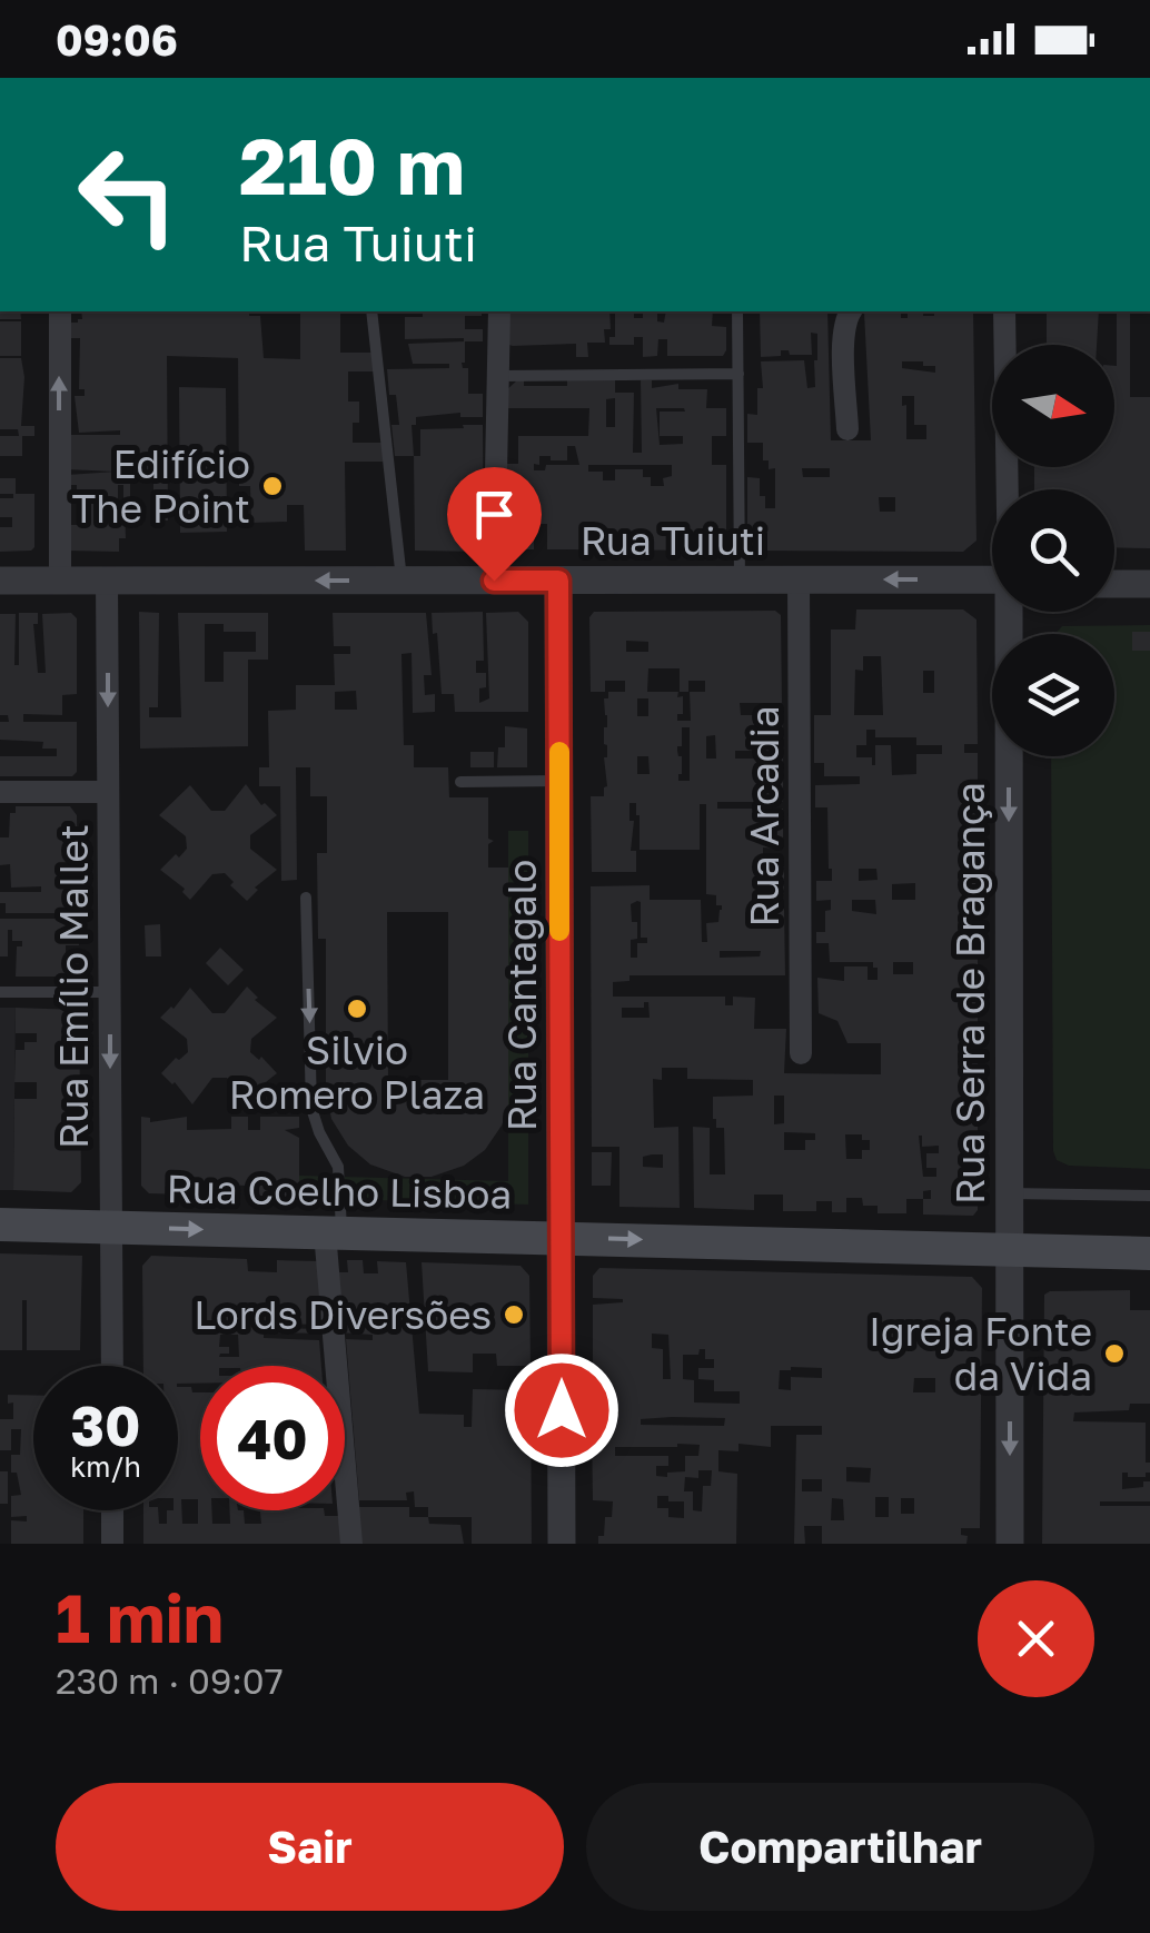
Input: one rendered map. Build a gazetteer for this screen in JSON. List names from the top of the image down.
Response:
{
  "streets": {
    "main road": ["Rua Coelho Lisboa"],
    "street": [
      "Rua Tuiuti",
      "Rua Arcadia",
      "Rua Emílio Mallet",
      "Rua Serra de Bragança",
      "Rua Cantagalo"
    ]
  },
  "crossings": [
    ["Rua Tuiuti", "Rua Arcadia"],
    ["Rua Tuiuti", "Rua Emílio Mallet"],
    ["Rua Tuiuti", "Rua Cantagalo"],
    ["Rua Emílio Mallet", "Rua Coelho Lisboa"],
    ["Rua Serra de Bragança", "Rua Coelho Lisboa"],
    ["Rua Cantagalo", "Rua Coelho Lisboa"]
  ],
  "one_way": [
    "Rua Tuiuti",
    "Rua Emílio Mallet",
    "Rua Serra de Bragança",
    "Rua Coelho Lisboa"
  ],
  "places": [
    "Edifício The Point",
    "Silvio Romero Plaza",
    "Lords Diversões",
    "Igreja Fonte da Vida"
  ],
  "north": "right",
  "page": {
    "status": "09:06",
    "turn": ["210 m", "Rua Tuiuti"],
    "speed": "30 km/h",
    "limit": "40",
    "heading": ["1 min", "230 m · 09:07"],
    "buttons": ["Sair", "Compartilhar"]
  }
}
